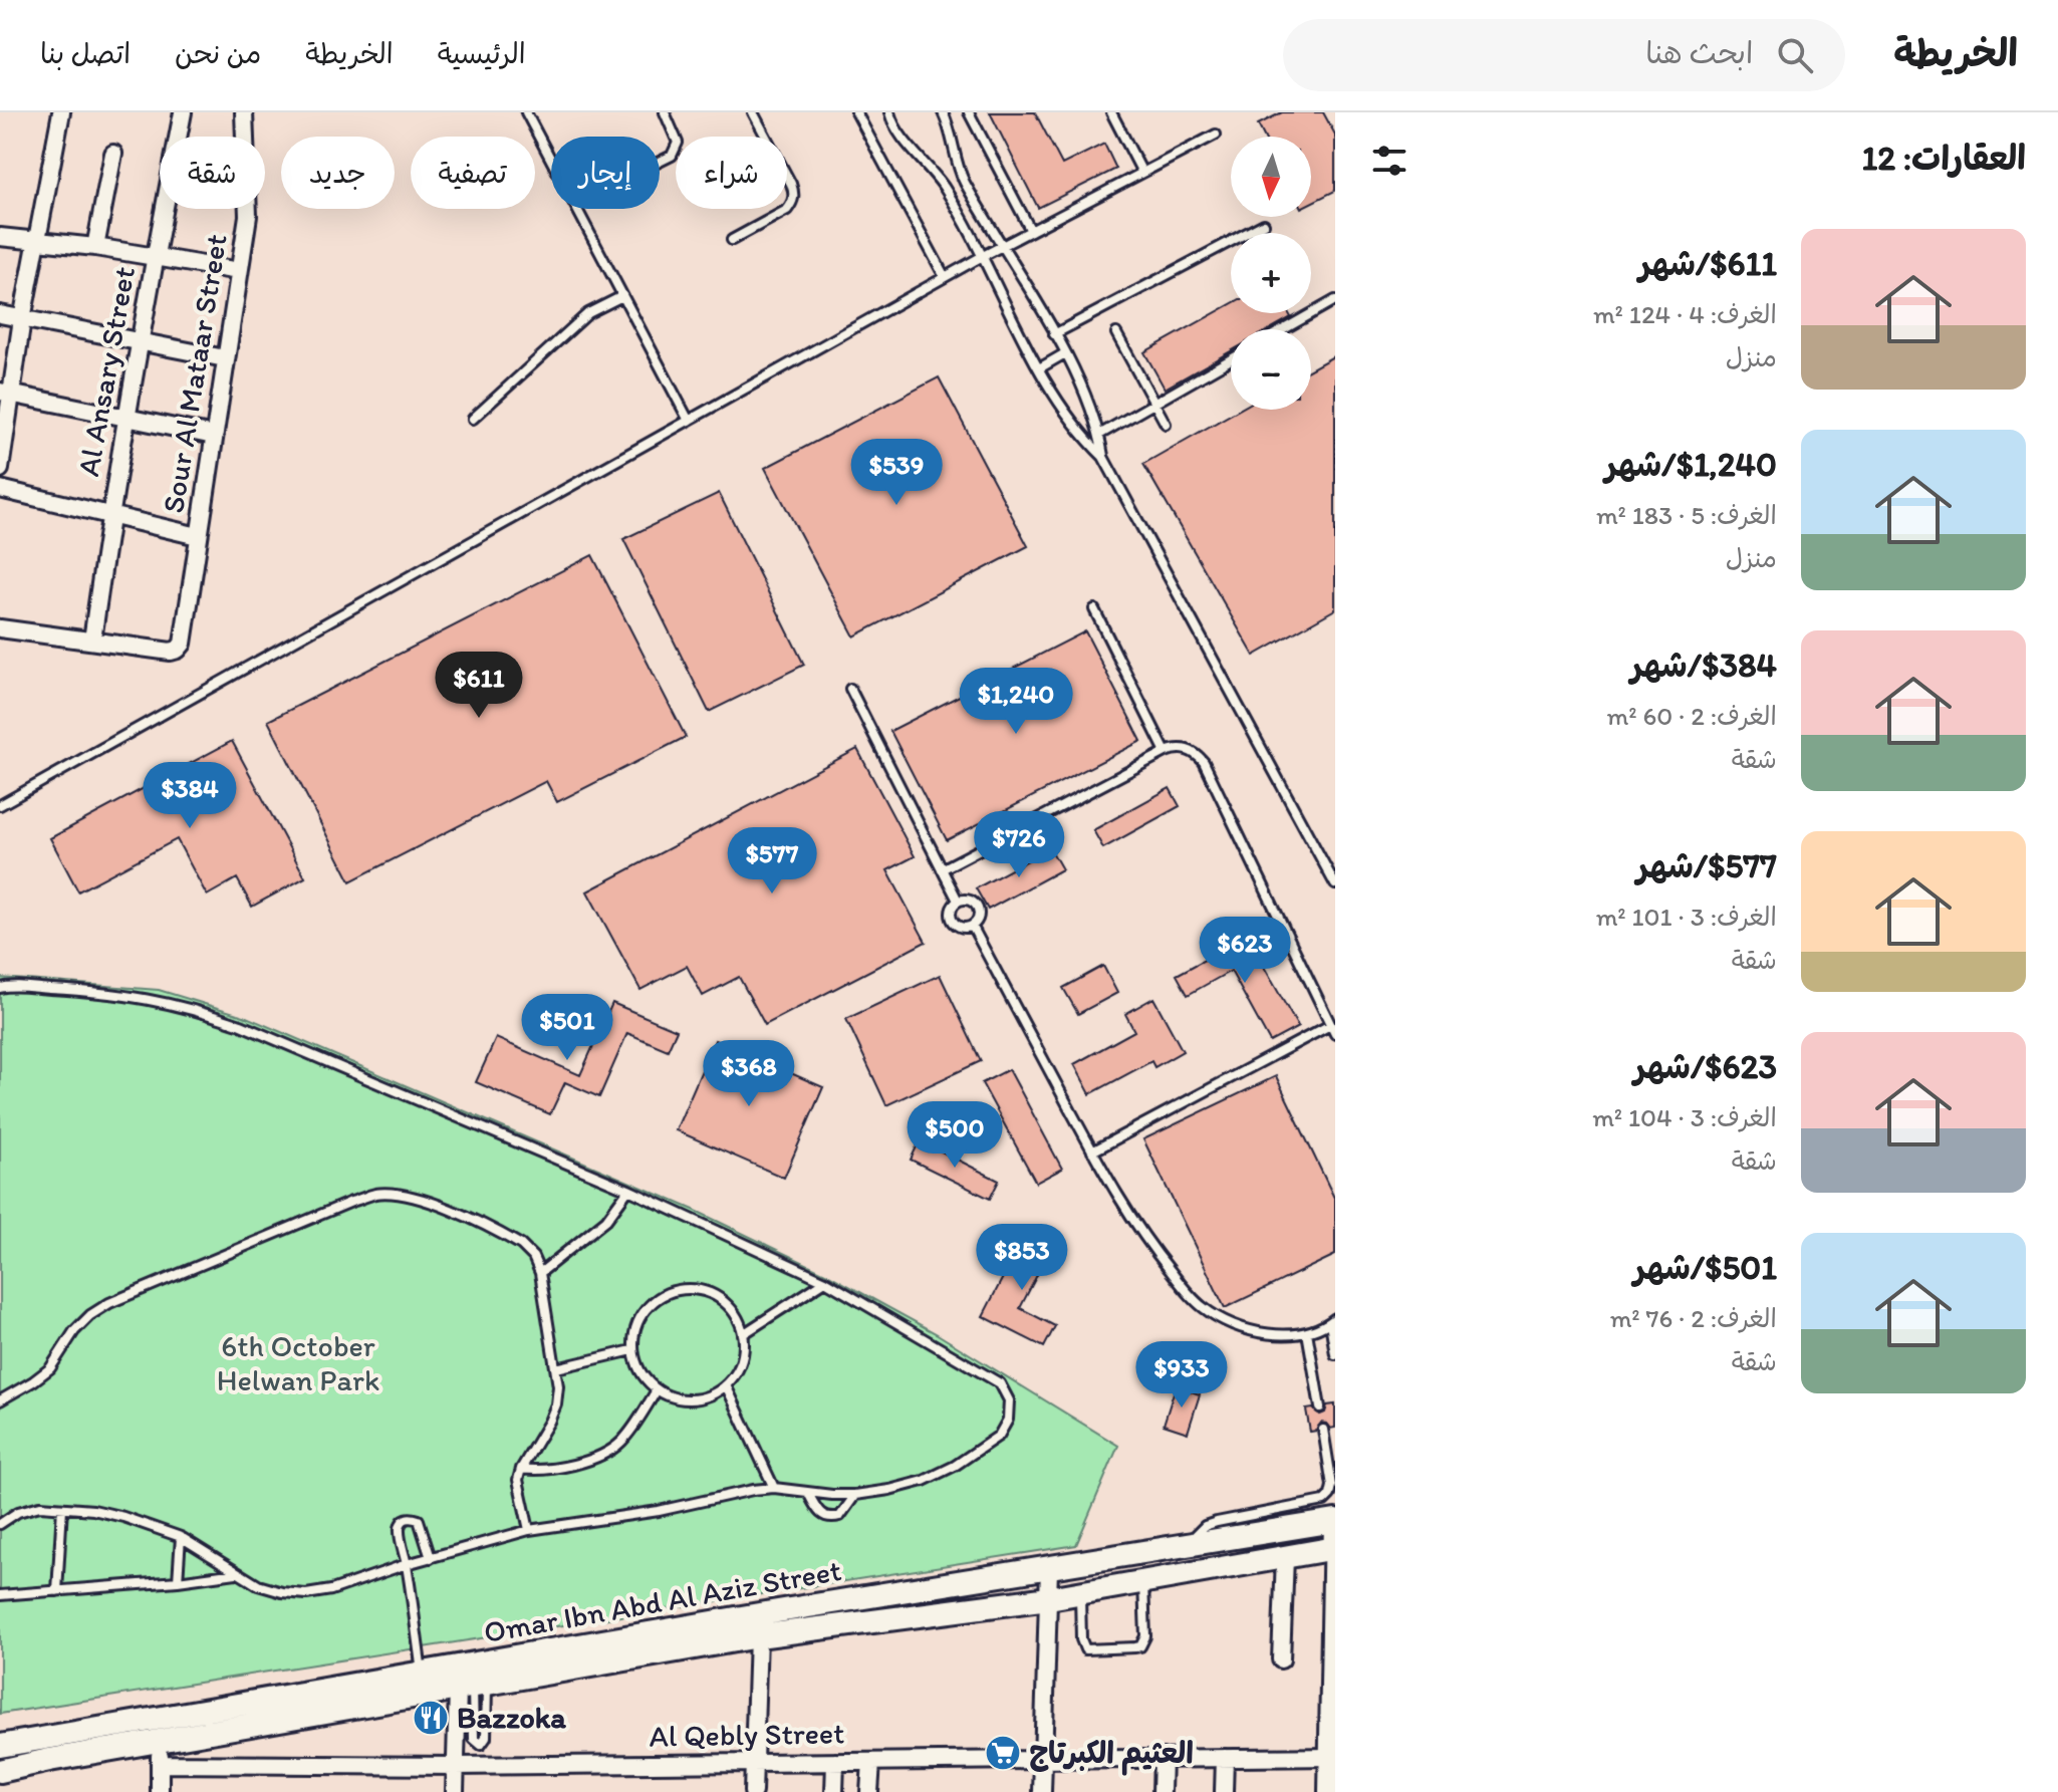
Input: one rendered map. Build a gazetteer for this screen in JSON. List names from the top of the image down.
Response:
{
  "streets": {
    "main road": ["Omar Ibn Abd Al Aziz Street"],
    "street": ["Al Ansary Street", "Sour Al Mataar Street", "Al Qebly Street"]
  },
  "crossings": [
    ["Al Ansary Street", "Sour Al Mataar Street"],
    ["Omar Ibn Abd Al Aziz Street", "Al Qebly Street"]
  ],
  "parks": ["6th October Helwan Park"],
  "places": {
    "restaurant": ["Bazzoka"],
    "supermarket": ["العثيم الكبرتاج"]
  },
  "north": "bottom",
  "page": {
    "header": "الخريطة",
    "search": "ابحث هنا",
    "nav": [
      "الرئيسية",
      "الخريطة",
      "من نحن",
      "اتصل بنا"
    ],
    "heading": "العقارات: 12",
    "map_buttons": ["+", "−"],
    "chip": [
      "شراء",
      "إيجار",
      "تصفية",
      "جديد",
      "شقة"
    ],
    "list": [
      {
        "name": "$611/شهر",
        "note": "الغرف: 4 · 124 m² · منزل"
      },
      {
        "name": "$1,240/شهر",
        "note": "الغرف: 5 · 183 m² · منزل"
      },
      {
        "name": "$384/شهر",
        "note": "الغرف: 2 · 60 m² · شقة"
      },
      {
        "name": "$577/شهر",
        "note": "الغرف: 3 · 101 m² · شقة"
      },
      {
        "name": "$623/شهر",
        "note": "الغرف: 3 · 104 m² · شقة"
      },
      {
        "name": "$501/شهر",
        "note": "الغرف: 2 · 76 m² · شقة"
      }
    ],
    "price": [
      "$539",
      "$611",
      "$1,240",
      "$384",
      "$726",
      "$577",
      "$623",
      "$501",
      "$368",
      "$500",
      "$853",
      "$933"
    ]
  }
}
